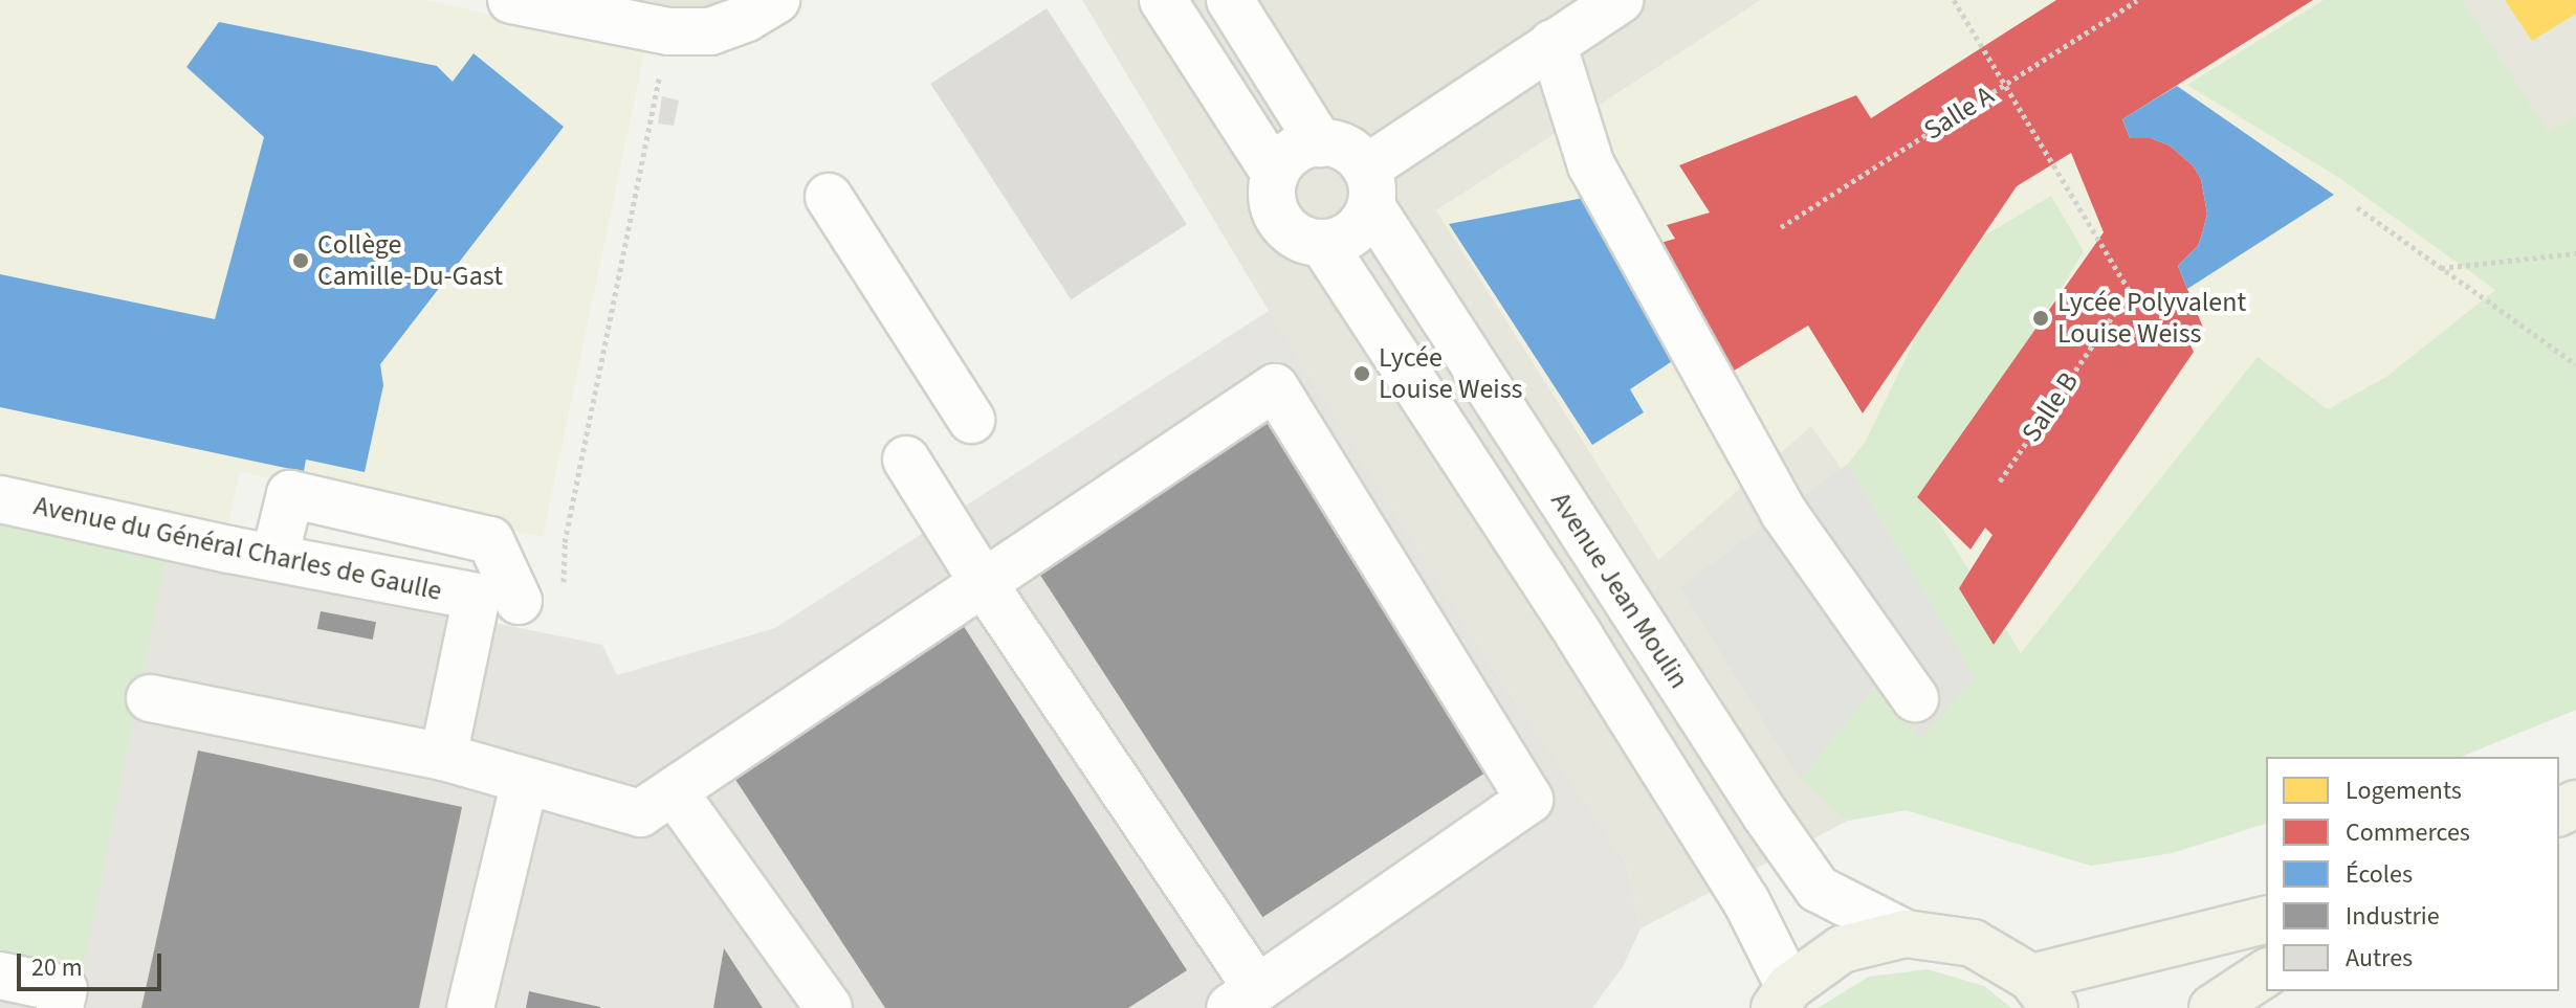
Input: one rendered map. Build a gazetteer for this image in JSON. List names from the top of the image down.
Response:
{
  "streets": {
    "street": ["Avenue du Général Charles de Gaulle", "Avenue Jean Moulin"],
    "path": ["Salle A", "Salle B"]
  },
  "crossings": [
    ["Salle A", "Salle B"]
  ],
  "places": ["Collège Camille-Du-Gast", "Lycée Polyvalent Louise Weiss", "Lycée Louise Weiss"],
  "legend": [
    "Logements",
    "Commerces",
    "Écoles",
    "Industrie",
    "Autres"
  ],
  "scale_bar": "20 m"
}
